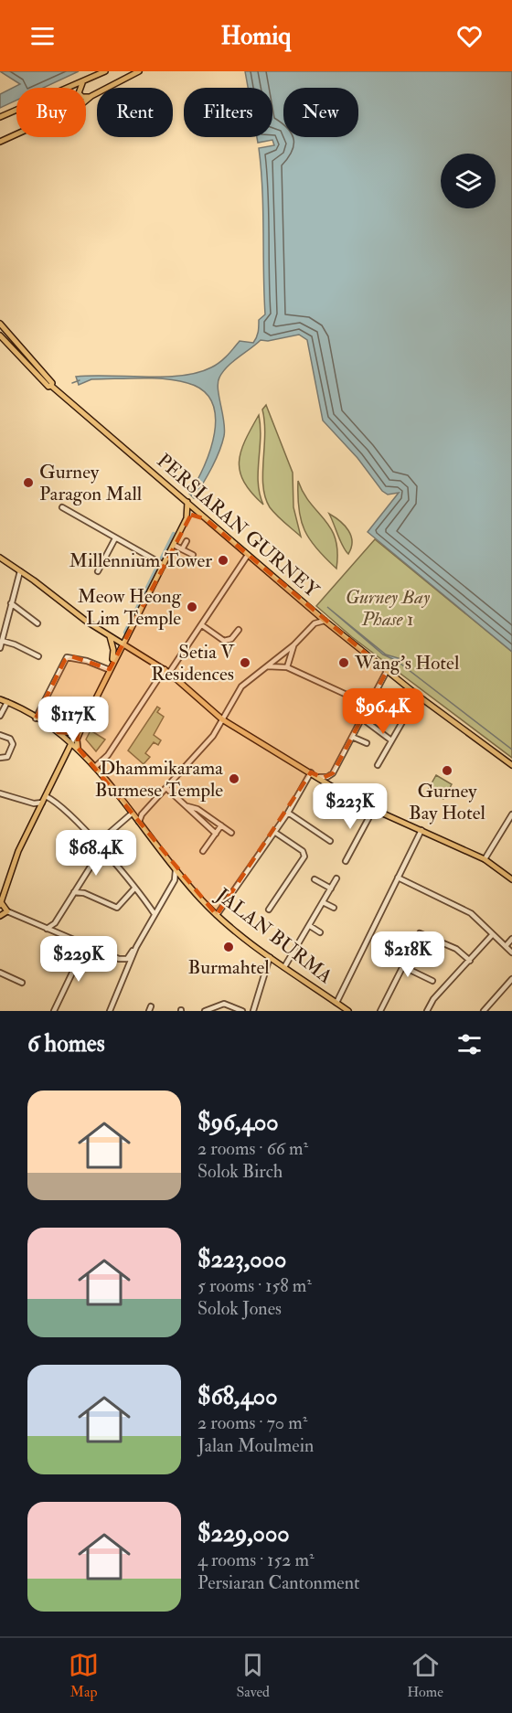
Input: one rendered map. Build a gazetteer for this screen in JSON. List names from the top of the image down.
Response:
{
  "streets": {
    "main road": ["PERSIARAN GURNEY", "JALAN BURMA"]
  },
  "parks": ["Gurney Bay Phase 1"],
  "places": [
    "Gurney Paragon Mall",
    "Millennium Tower",
    "Meow Heong Lim Temple",
    "Setia V Residences",
    "Wang's Hotel",
    "Gurney Bay Hotel",
    "Dhammikarama Burmese Temple",
    "Burmahtel"
  ],
  "page": {
    "header": "Homiq",
    "chip": [
      "Buy",
      "Rent",
      "Filters",
      "New"
    ],
    "price": [
      "$96.4K",
      "$117K",
      "$223K",
      "$68.4K",
      "$218K",
      "$229K"
    ],
    "heading": "6 homes",
    "list": [
      {
        "name": "$96,400",
        "note": "2 rooms · 66 m² · Solok Birch"
      },
      {
        "name": "$223,000",
        "note": "5 rooms · 158 m² · Solok Jones"
      },
      {
        "name": "$68,400",
        "note": "2 rooms · 70 m² · Jalan Moulmein"
      },
      {
        "name": "$229,000",
        "note": "4 rooms · 152 m² · Persiaran Cantonment"
      }
    ],
    "tabs": ["Map", "Saved", "Home"]
  }
}
